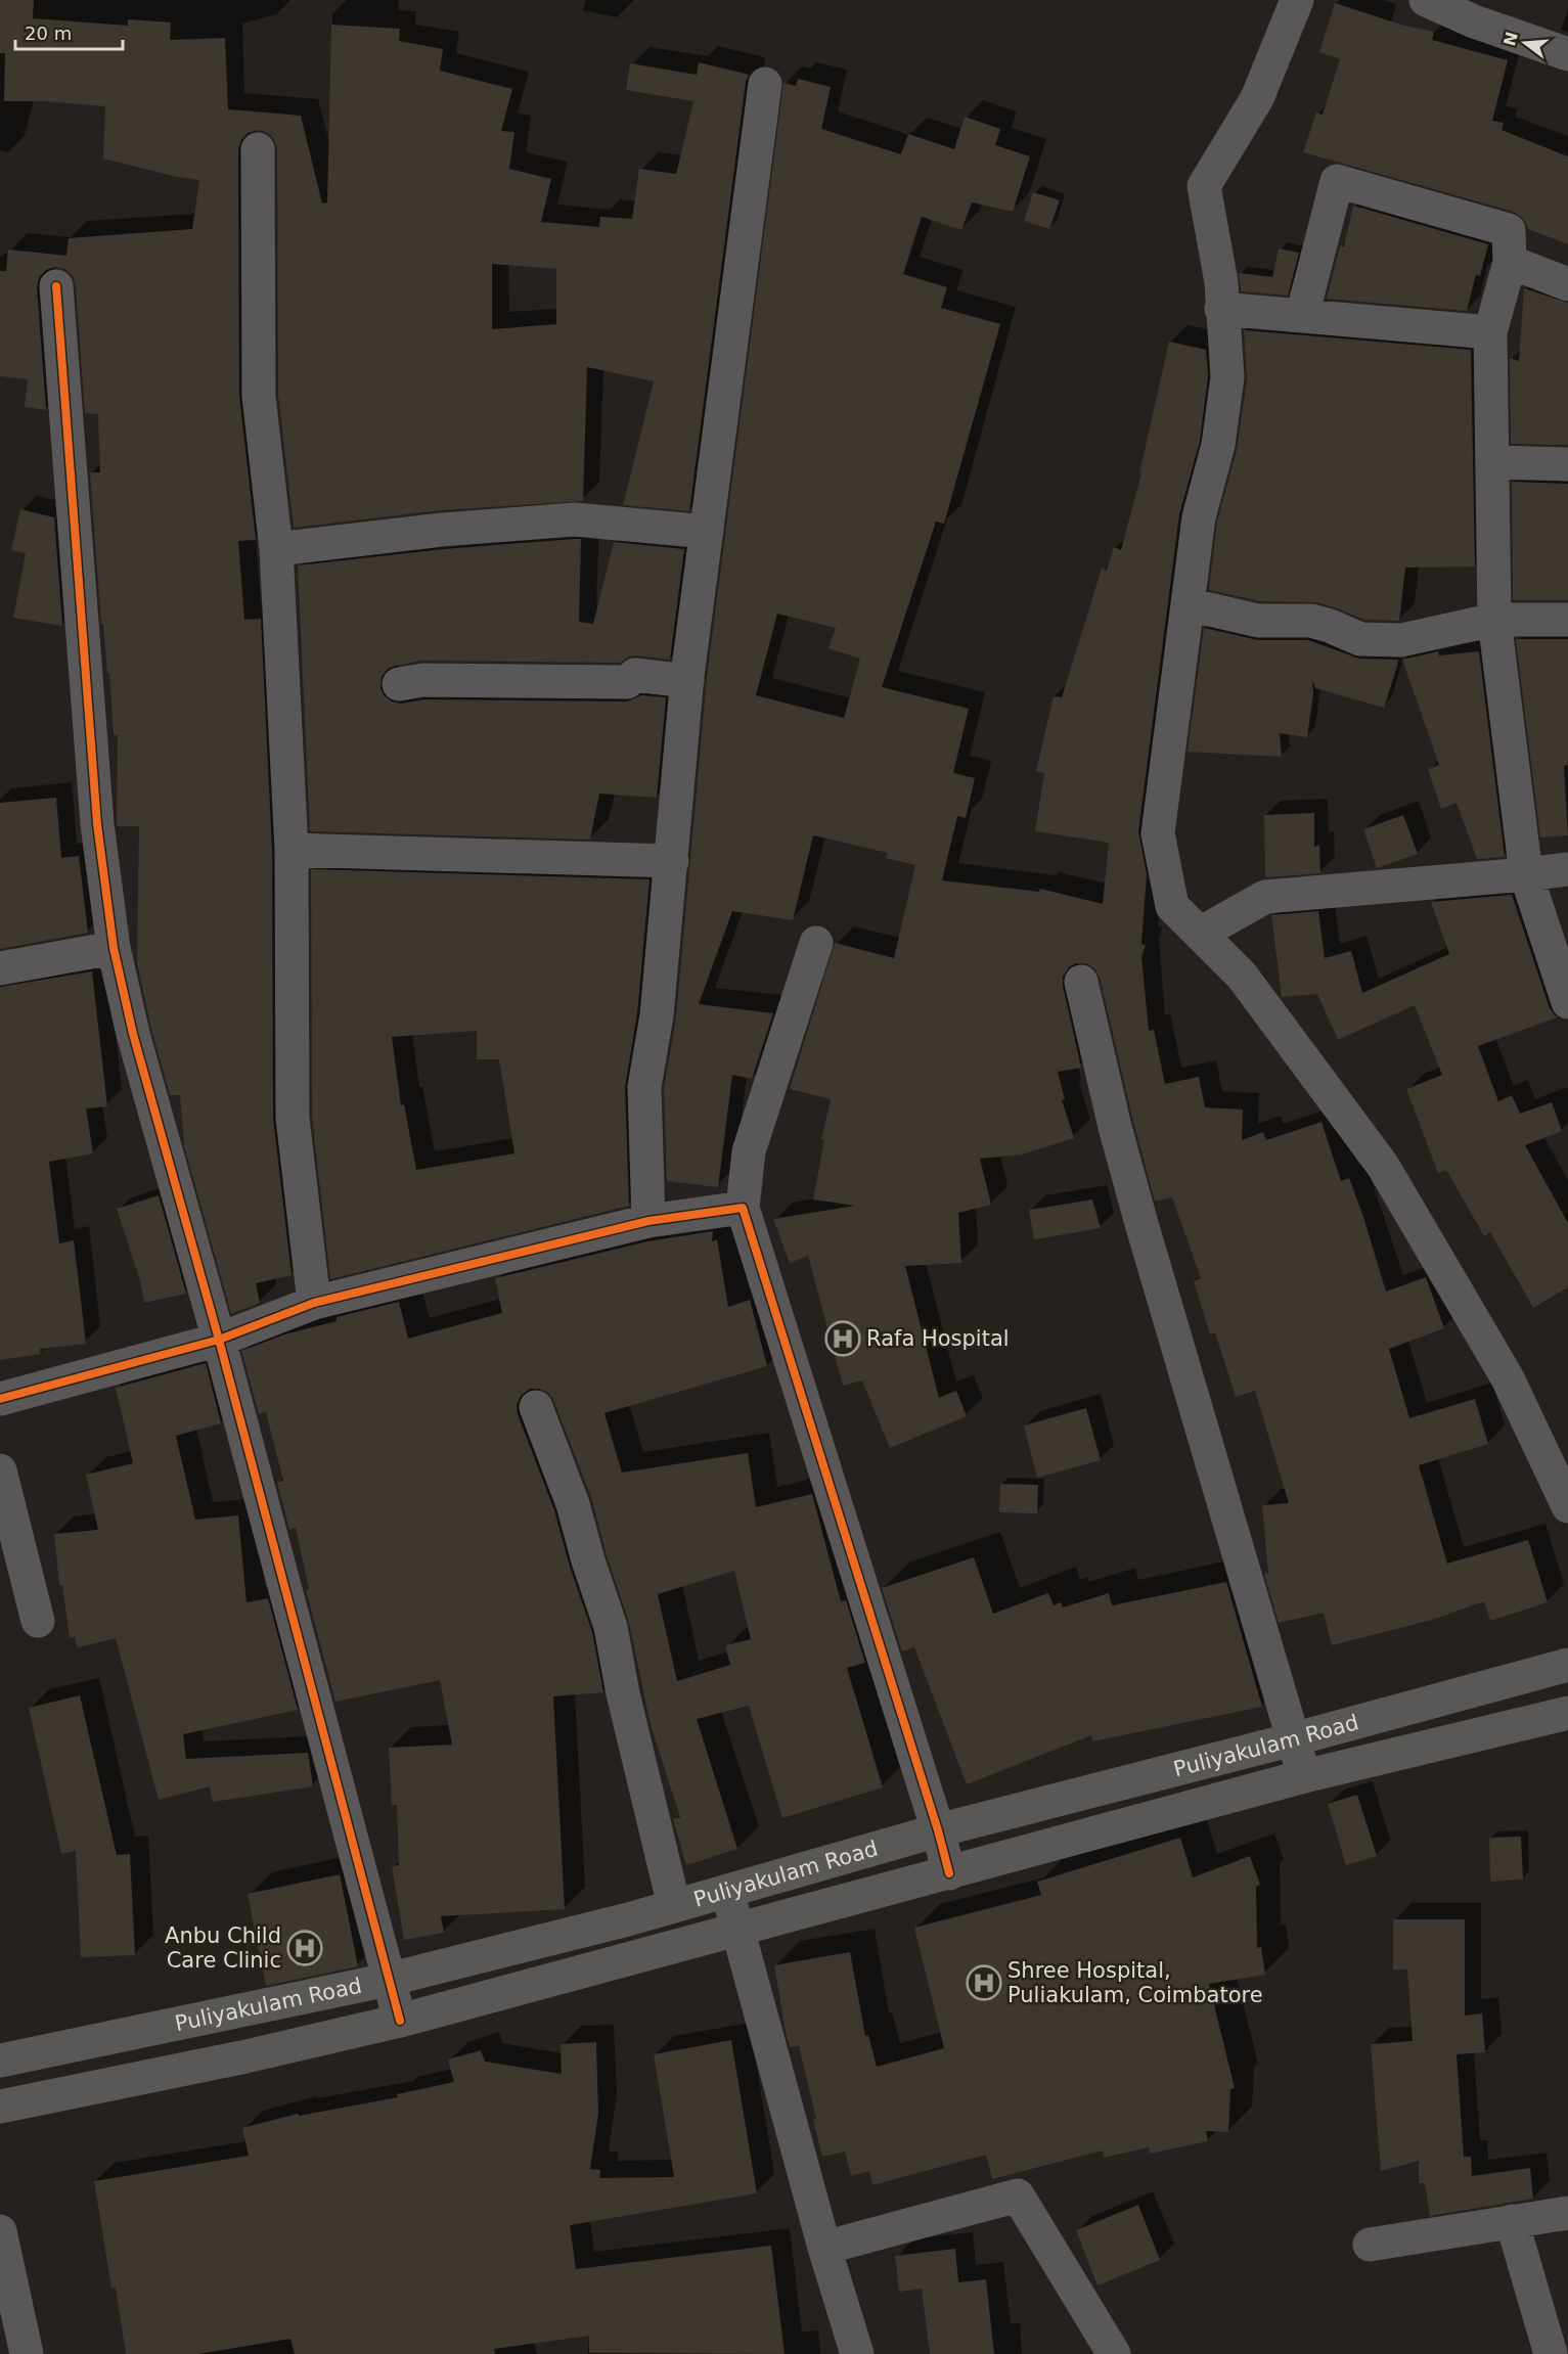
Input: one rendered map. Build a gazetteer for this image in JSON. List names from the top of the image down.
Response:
{
  "streets": {
    "main road": ["Puliyakulam Road"]
  },
  "places": {
    "hospital": ["Rafa Hospital", "Anbu Child Care Clinic", "Shree Hospital, Puliakulam, Coimbatore"]
  },
  "scale_bar": "20 m",
  "north": "left"
}
